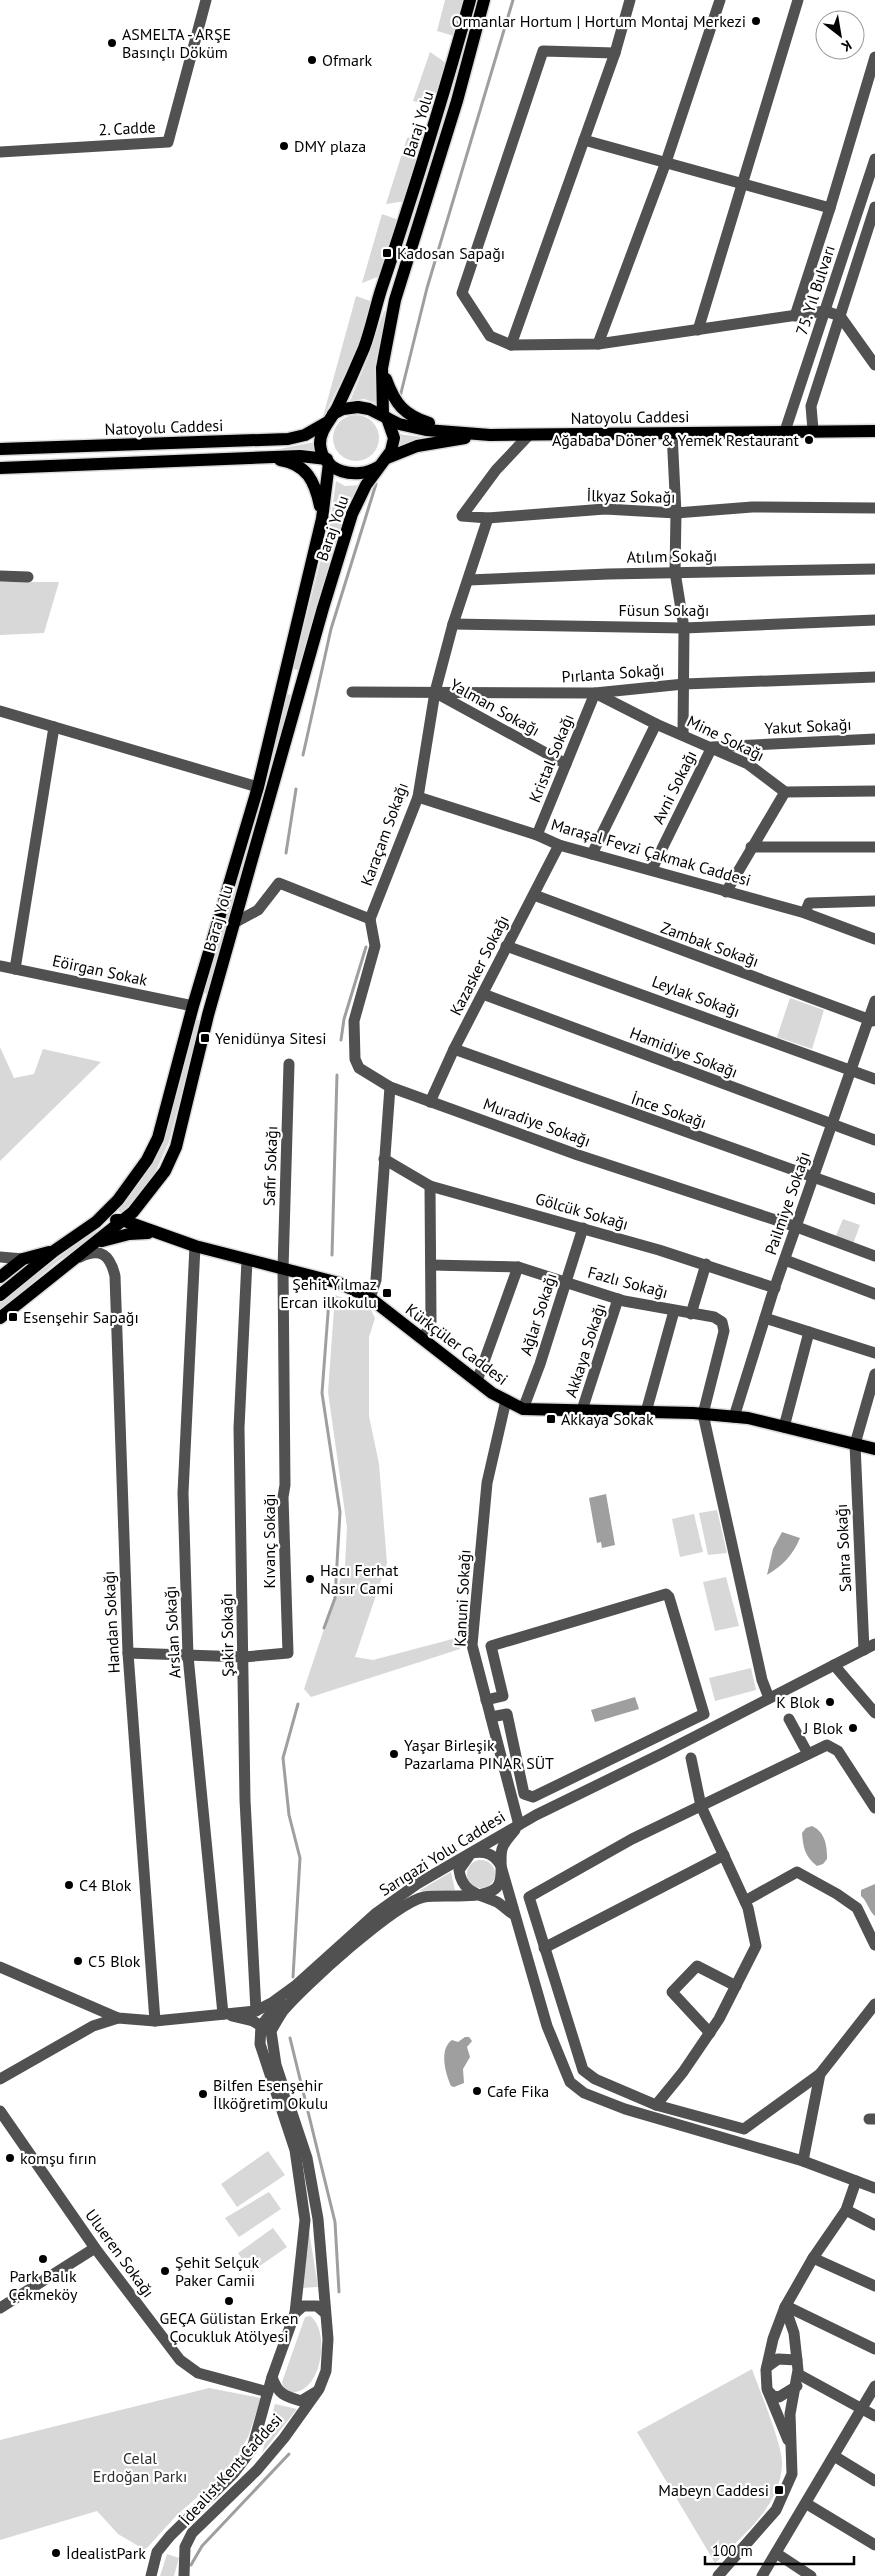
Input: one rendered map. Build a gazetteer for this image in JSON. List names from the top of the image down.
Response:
{
  "streets": {
    "main road": ["Baraj Yolu", "Natoyolu Caddesi", "Kürkçüler Caddesi"],
    "street": [
      "2. Cadde",
      "75. Yıl Bulvarı",
      "İlkyaz Sokağı",
      "Atılım Sokağı",
      "Füsun Sokağı",
      "Pırlanta Sokağı",
      "Yalman Sokağı",
      "Yakut Sokağı",
      "Mine Sokağı",
      "Kristal Sokağı",
      "Avni Sokağı",
      "Karaçam Sokağı",
      "Maraşal Fevzi Çakmak Caddesi",
      "Zambak Sokağı",
      "Kazasker Sokağı",
      "Eöirgan Sokak",
      "Leylak Sokağı",
      "Hamidiye Sokağı",
      "İnce Sokağı",
      "Muradiye Sokağı",
      "Safir Sokağı",
      "Pailmiye Sokağı",
      "Gölcük Sokağı",
      "Fazlı Sokağı",
      "Ağlar Sokağı",
      "Akkaya Sokağı",
      "Kıvanç Sokağı",
      "Sahra Sokağı",
      "Kanuni Sokağı",
      "Handan Sokağı",
      "Arslan Sokağı",
      "Şakir Sokağı",
      "Sarıgazi Yolu Caddesi",
      "Ulueren Sokağı",
      "İdealist Kent Caddesi"
    ]
  },
  "crossings": [
    ["Baraj Yolu", "Natoyolu Caddesi"],
    ["Baraj Yolu", "Eöirgan Sokak"],
    ["Baraj Yolu", "Kürkçüler Caddesi"],
    ["Baraj Yolu", "Handan Sokağı"],
    ["75. Yıl Bulvarı", "Natoyolu Caddesi"],
    ["Natoyolu Caddesi", "İlkyaz Sokağı"],
    ["İlkyaz Sokağı", "Karaçam Sokağı"],
    ["Atılım Sokağı", "Karaçam Sokağı"],
    ["Füsun Sokağı", "Karaçam Sokağı"],
    ["Pırlanta Sokağı", "Yalman Sokağı"],
    ["Pırlanta Sokağı", "Mine Sokağı"],
    ["Pırlanta Sokağı", "Kristal Sokağı"],
    ["Pırlanta Sokağı", "Karaçam Sokağı"],
    ["Yalman Sokağı", "Kristal Sokağı"],
    ["Yalman Sokağı", "Karaçam Sokağı"],
    ["Yakut Sokağı", "Mine Sokağı"],
    ["Yakut Sokağı", "Avni Sokağı"],
    ["Mine Sokağı", "Kristal Sokağı"],
    ["Mine Sokağı", "Avni Sokağı"],
    ["Kristal Sokağı", "Maraşal Fevzi Çakmak Caddesi"],
    ["Avni Sokağı", "Maraşal Fevzi Çakmak Caddesi"],
    ["Karaçam Sokağı", "Maraşal Fevzi Çakmak Caddesi"],
    ["Maraşal Fevzi Çakmak Caddesi", "Kazasker Sokağı"],
    ["Zambak Sokağı", "Kazasker Sokağı"],
    ["Zambak Sokağı", "Pailmiye Sokağı"],
    ["Kazasker Sokağı", "Leylak Sokağı"],
    ["Kazasker Sokağı", "Hamidiye Sokağı"],
    ["Kazasker Sokağı", "İnce Sokağı"],
    ["Kazasker Sokağı", "Muradiye Sokağı"],
    ["Leylak Sokağı", "Pailmiye Sokağı"],
    ["Hamidiye Sokağı", "Pailmiye Sokağı"],
    ["İnce Sokağı", "Pailmiye Sokağı"],
    ["Muradiye Sokağı", "Pailmiye Sokağı"],
    ["Safir Sokağı", "Kürkçüler Caddesi"],
    ["Safir Sokağı", "Kıvanç Sokağı"],
    ["Pailmiye Sokağı", "Gölcük Sokağı"],
    ["Pailmiye Sokağı", "Kürkçüler Caddesi"],
    ["Gölcük Sokağı", "Ağlar Sokağı"],
    ["Fazlı Sokağı", "Ağlar Sokağı"],
    ["Fazlı Sokağı", "Kürkçüler Caddesi"],
    ["Fazlı Sokağı", "Akkaya Sokağı"],
    ["Ağlar Sokağı", "Kürkçüler Caddesi"],
    ["Kürkçüler Caddesi", "Akkaya Sokağı"],
    ["Kürkçüler Caddesi", "Kıvanç Sokağı"],
    ["Kürkçüler Caddesi", "Sahra Sokağı"],
    ["Kürkçüler Caddesi", "Kanuni Sokağı"],
    ["Kürkçüler Caddesi", "Arslan Sokağı"],
    ["Kürkçüler Caddesi", "Şakir Sokağı"],
    ["Kıvanç Sokağı", "Handan Sokağı"],
    ["Kıvanç Sokağı", "Arslan Sokağı"],
    ["Kıvanç Sokağı", "Şakir Sokağı"],
    ["Sahra Sokağı", "Sarıgazi Yolu Caddesi"],
    ["Kanuni Sokağı", "Sarıgazi Yolu Caddesi"],
    ["Handan Sokağı", "Sarıgazi Yolu Caddesi"],
    ["Arslan Sokağı", "Sarıgazi Yolu Caddesi"],
    ["Şakir Sokağı", "Sarıgazi Yolu Caddesi"],
    ["Sarıgazi Yolu Caddesi", "İdealist Kent Caddesi"],
    ["Ulueren Sokağı", "İdealist Kent Caddesi"]
  ],
  "parks": ["Celal Erdoğan Parkı"],
  "places": {
    "other": [
      "Ormanlar Hortum | Hortum Montaj Merkezi",
      "ASMELTA - ARŞE Basınçlı Döküm",
      "Ofmark",
      "DMY plaza",
      "Ağababa Döner & Yemek Restaurant",
      "Hacı Ferhat Nasır Cami",
      "K Blok",
      "J Blok",
      "Yaşar Birleşik Pazarlama PINAR SÜT",
      "C4 Blok",
      "C5 Blok",
      "Cafe Fika",
      "Bilfen Esenşehir İlköğretim Okulu",
      "komşu fırın",
      "Park Balık Çekmeköy",
      "Şehit Selçuk Paker Camii",
      "GEÇA Gülistan Erken Çocukluk Atölyesi",
      "İdealistPark"
    ],
    "transit": [
      "Kadosan Sapağı",
      "Yenidünya Sitesi",
      "Şehit Yılmaz Ercan ilkokulu",
      "Esenşehir Sapağı",
      "Akkaya Sokak",
      "Mabeyn Caddesi"
    ]
  },
  "scale_bar": "100 m",
  "north": "bottom right"
}
